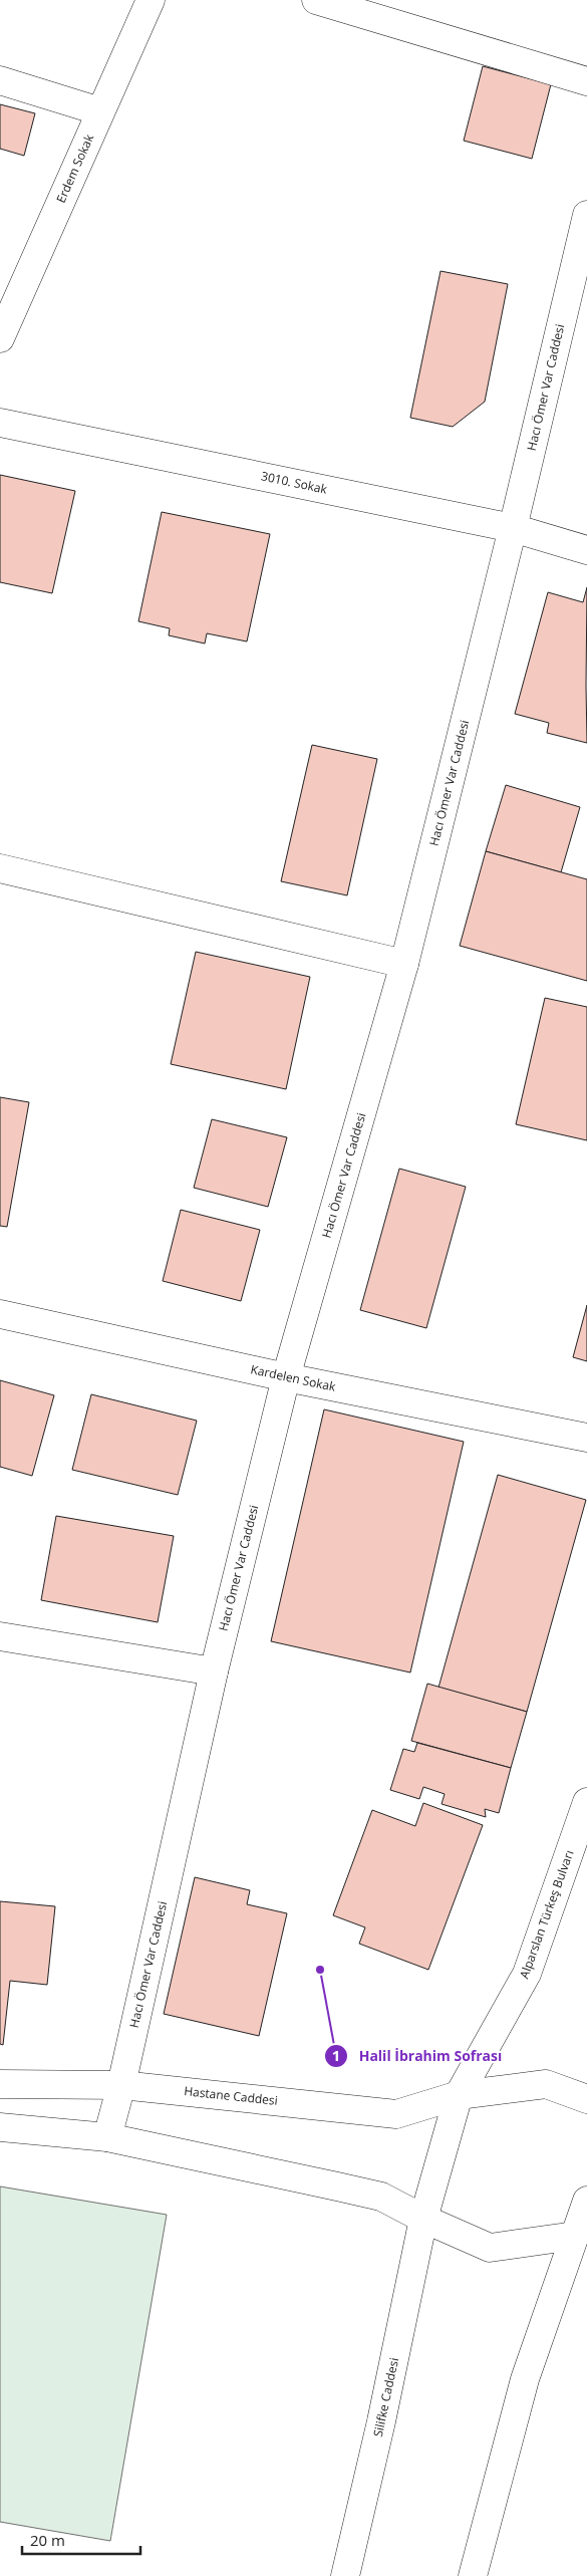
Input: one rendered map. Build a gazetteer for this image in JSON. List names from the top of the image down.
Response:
{
  "streets": {
    "main road": [
      "Erdem Sokak",
      "Hacı Ömer Var Caddesi",
      "3010. Sokak",
      "Kardelen Sokak",
      "Alparslan Türkeş Bulvarı",
      "Hastane Caddesi",
      "Silifke Caddesi"
    ]
  },
  "crossings": [
    ["Hacı Ömer Var Caddesi", "3010. Sokak"],
    ["Hacı Ömer Var Caddesi", "Kardelen Sokak"],
    ["Hacı Ömer Var Caddesi", "Hastane Caddesi"],
    ["Alparslan Türkeş Bulvarı", "Hastane Caddesi"],
    ["Alparslan Türkeş Bulvarı", "Silifke Caddesi"]
  ],
  "places": ["Halil İbrahim Sofrası"],
  "scale_bar": "20 m"
}
